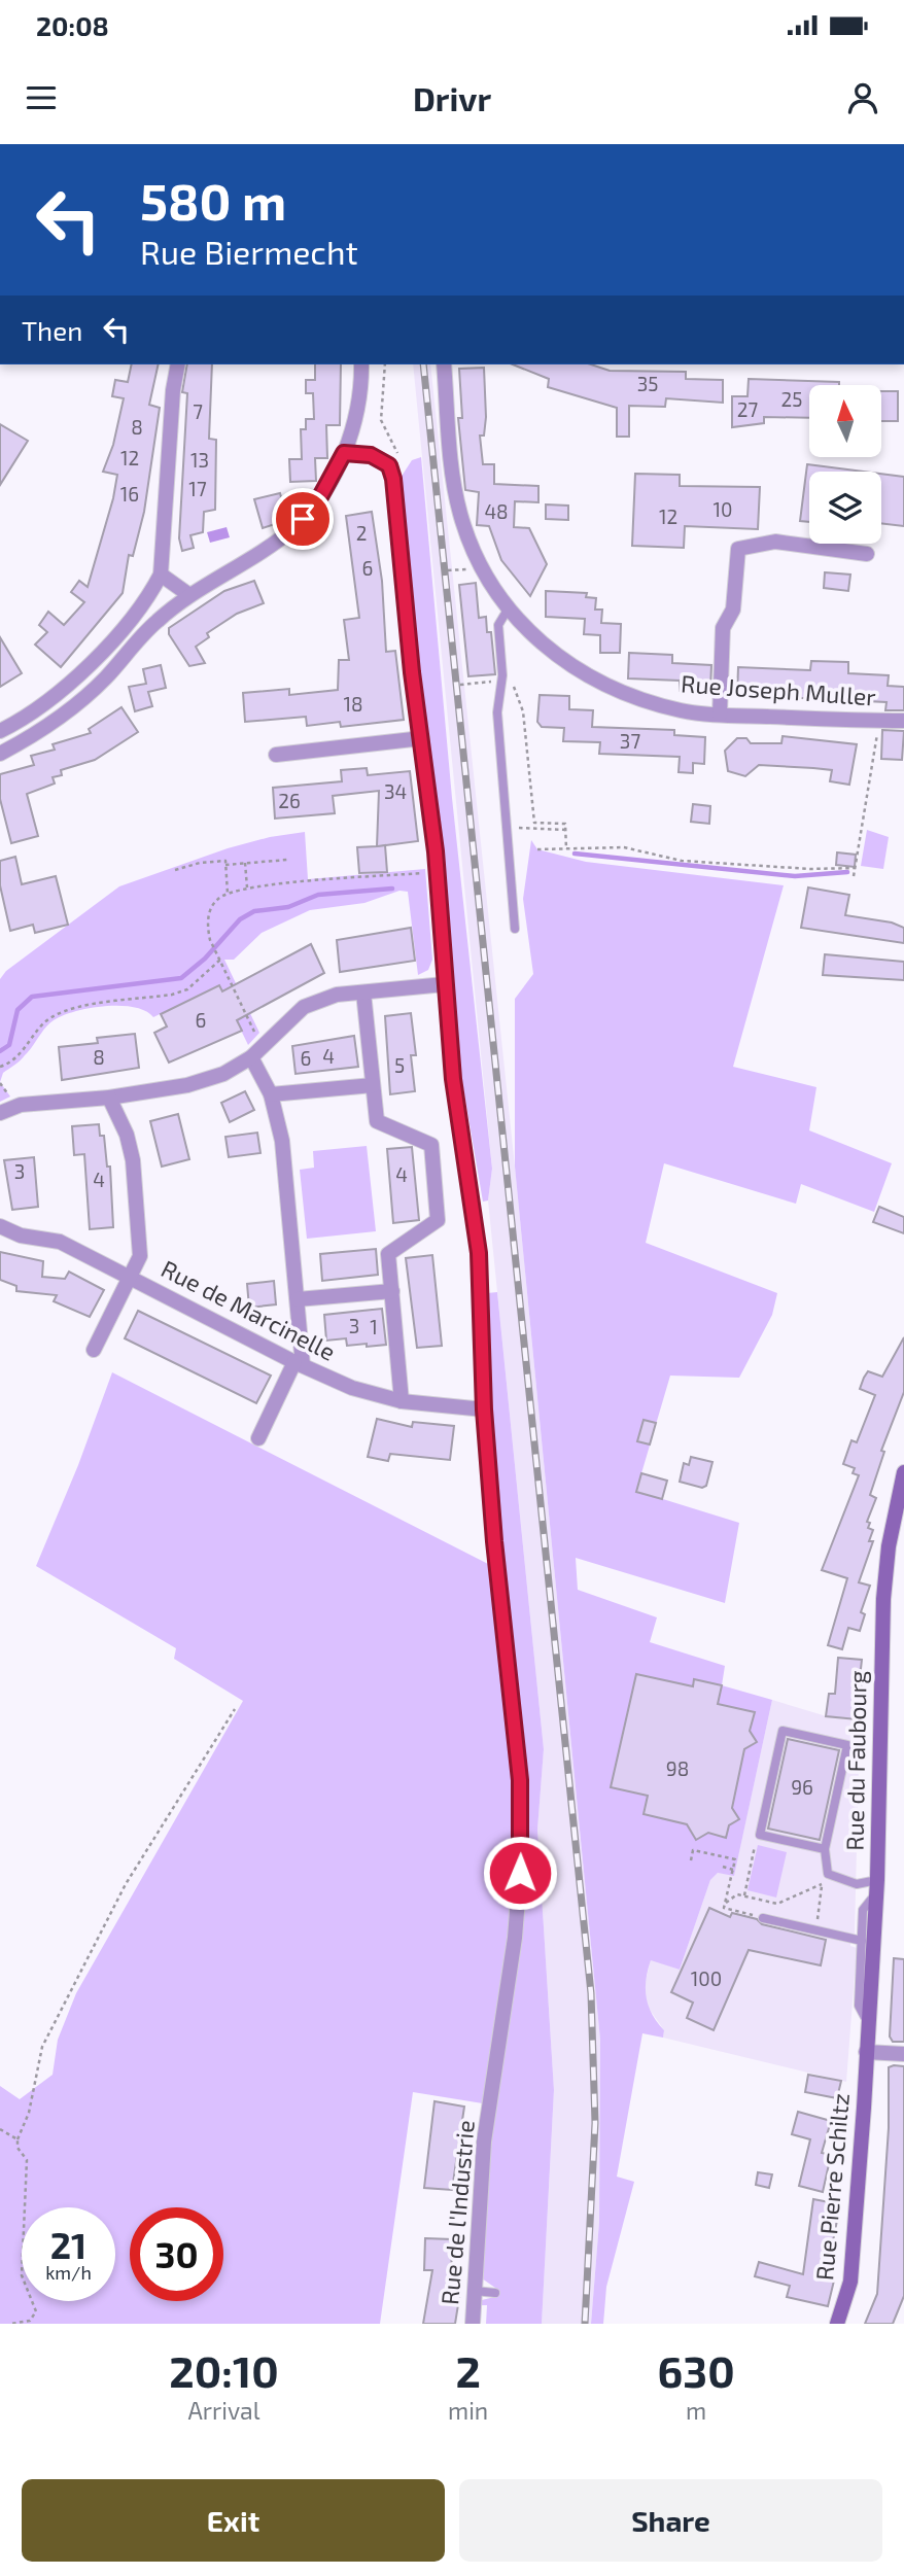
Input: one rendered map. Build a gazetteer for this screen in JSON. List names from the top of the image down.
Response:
{
  "streets": {
    "main road": ["Rue du Faubourg", "Rue Pierre Schiltz"],
    "street": ["Rue Joseph Muller", "Rue de Marcinelle", "Rue de l'Industrie"]
  },
  "crossings": [
    ["Rue de Marcinelle", "Rue de l'Industrie"],
    ["Rue du Faubourg", "Rue Pierre Schiltz"]
  ],
  "house_numbers": [
    "35",
    "25",
    "27",
    "7",
    "8",
    "12",
    "13",
    "17",
    "16",
    "10",
    "48",
    "12",
    "2",
    "6",
    "18",
    "37",
    "34",
    "26",
    "6",
    "4",
    "8",
    "6",
    "5",
    "3",
    "4",
    "4",
    "3",
    "1",
    "98",
    "96",
    "100"
  ],
  "north": "top",
  "page": {
    "status": "20:08",
    "header": "Drivr",
    "turn": ["580 m", "Rue Biermecht"],
    "then": "Then",
    "speed": "21 km/h",
    "limit": "30",
    "eta": [
      "20:10",
      "Arrival",
      "2",
      "min",
      "630",
      "m"
    ],
    "buttons": ["Exit", "Share"]
  }
}
